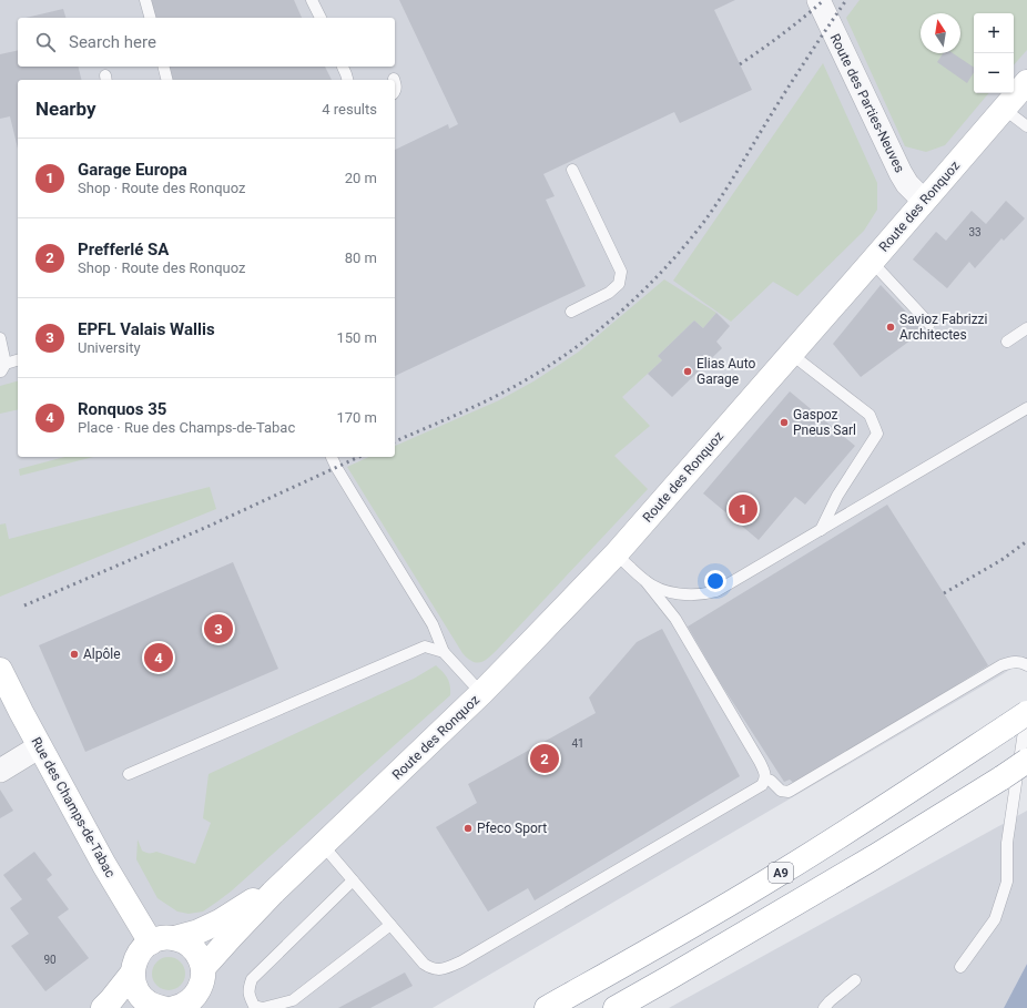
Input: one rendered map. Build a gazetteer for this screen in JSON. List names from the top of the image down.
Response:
{
  "streets": {
    "main road": ["Route des Ronquoz", "Rue des Champs-de-Tabac", "A9"],
    "street": ["Route des Parties-Neuves"]
  },
  "crossings": [
    ["Route des Parties-Neuves", "Route des Ronquoz"],
    ["Route des Ronquoz", "Rue des Champs-de-Tabac"]
  ],
  "places": [
    "Savioz Fabrizzi Architectes",
    "Elias Auto Garage",
    "Gaspoz Pneus Sarl",
    "Alpôle",
    "Pfeco Sport"
  ],
  "house_numbers": ["33", "41", "90"],
  "north": "top",
  "page": {
    "map_buttons": ["+", "−"],
    "search": "Search here",
    "heading": ["Nearby", "4 results"],
    "list": [
      {
        "mark": "1",
        "name": "Garage Europa",
        "note": "Shop · Route des Ronquoz",
        "value": "20 m"
      },
      {
        "mark": "2",
        "name": "Prefferlé SA",
        "note": "Shop · Route des Ronquoz",
        "value": "80 m"
      },
      {
        "mark": "3",
        "name": "EPFL Valais Wallis",
        "note": "University",
        "value": "150 m"
      },
      {
        "mark": "4",
        "name": "Ronquos 35",
        "note": "Place · Rue des Champs-de-Tabac",
        "value": "170 m"
      }
    ],
    "pins": [
      "1",
      "3",
      "4",
      "2"
    ]
  }
}
